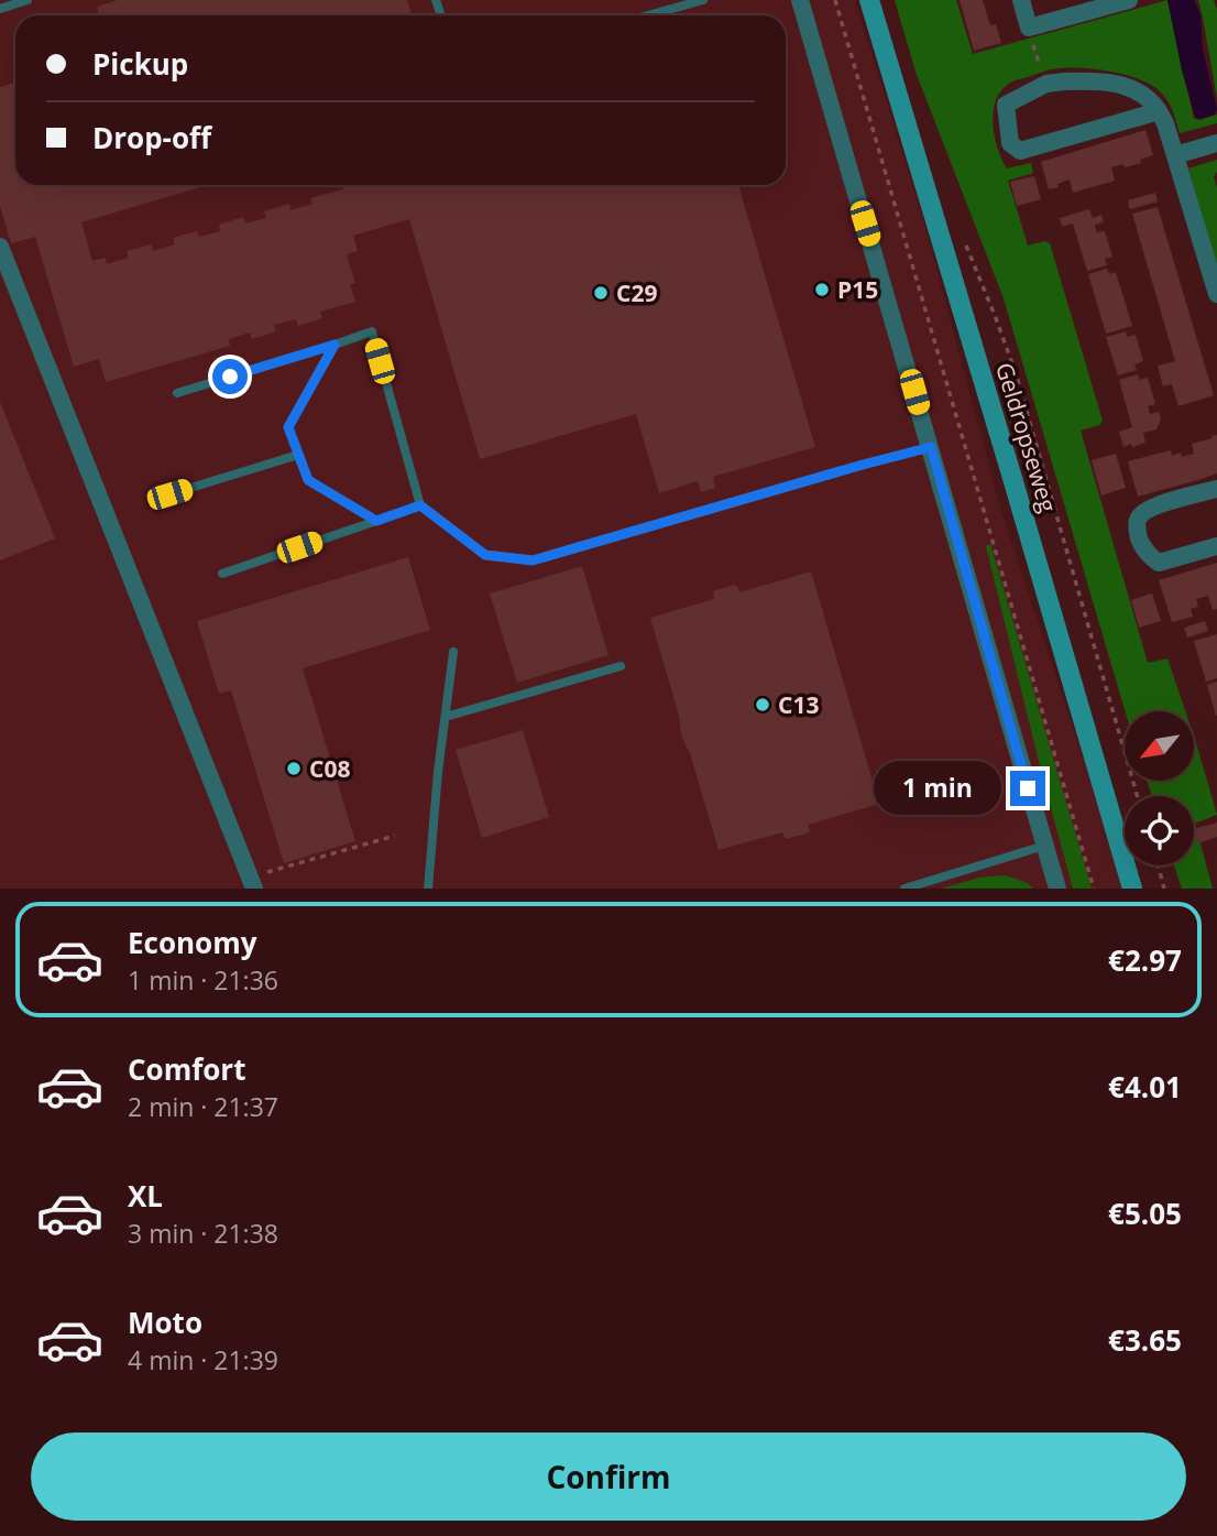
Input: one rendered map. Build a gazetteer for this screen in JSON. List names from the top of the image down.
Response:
{
  "streets": {
    "main road": ["Geldropseweg"]
  },
  "places": [
    "P15",
    "C29",
    "C13",
    "C08"
  ],
  "north": "bottom left",
  "page": {
    "banner": ["Pickup", "Drop-off"],
    "bubble": "1 min",
    "list": [
      {
        "name": "Economy",
        "note": "1 min · 21:36",
        "value": "€2.97"
      },
      {
        "name": "Comfort",
        "note": "2 min · 21:37",
        "value": "€4.01"
      },
      {
        "name": "XL",
        "note": "3 min · 21:38",
        "value": "€5.05"
      },
      {
        "name": "Moto",
        "note": "4 min · 21:39",
        "value": "€3.65"
      }
    ],
    "buttons": "Confirm"
  }
}
